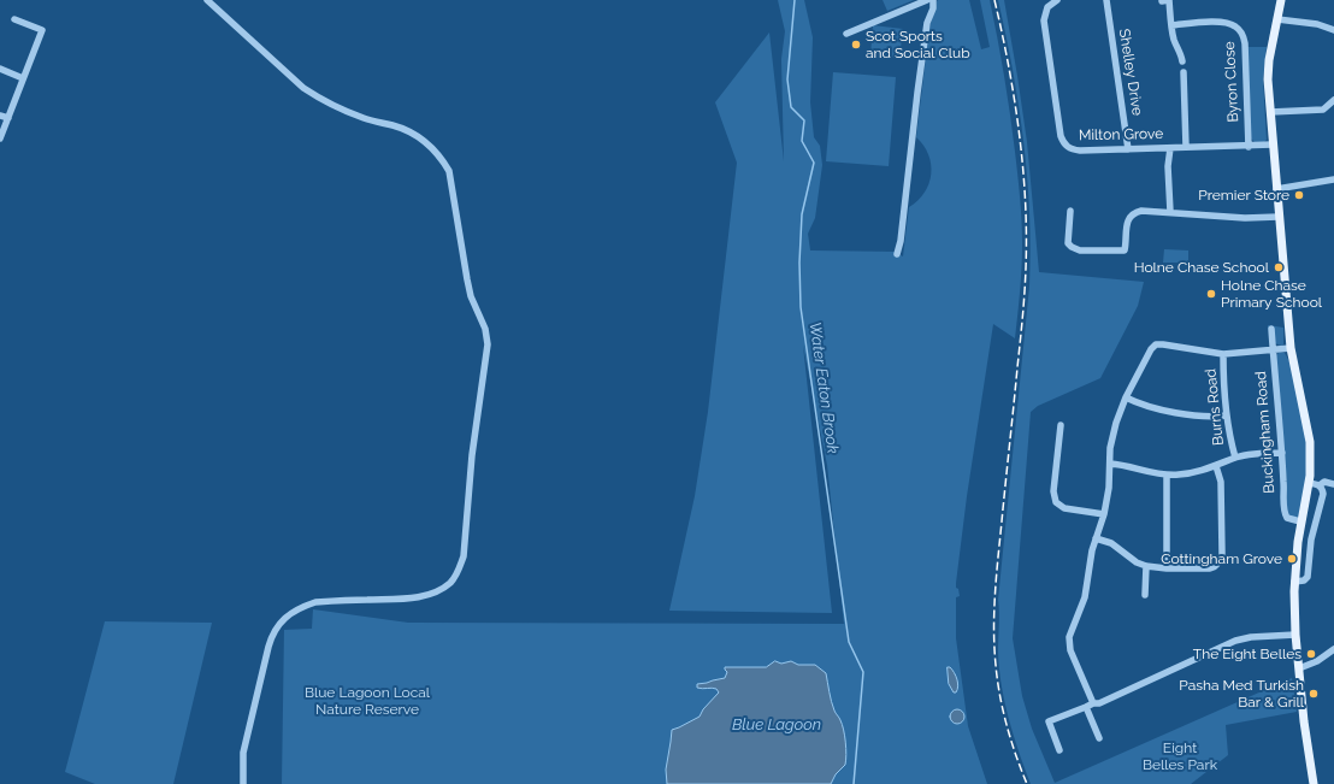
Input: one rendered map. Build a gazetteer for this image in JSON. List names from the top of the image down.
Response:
{
  "streets": {
    "street": [
      "Shelley Drive",
      "Byron Close",
      "Milton Grove",
      "Burns Road",
      "Buckingham Road"
    ]
  },
  "crossings": [
    ["Shelley Drive", "Milton Grove"],
    ["Byron Close", "Milton Grove"]
  ],
  "water": ["Water Eaton Brook", "Blue Lagoon"],
  "parks": ["Blue Lagoon Local Nature Reserve", "Eight Belles Park"],
  "places": [
    "Scot Sports and Social Club",
    "Premier Store",
    "Holne Chase School",
    "Holne Chase Primary School",
    "Cottingham Grove",
    "The Eight Belles",
    "Pasha Med Turkish Bar & Grill"
  ]
}
